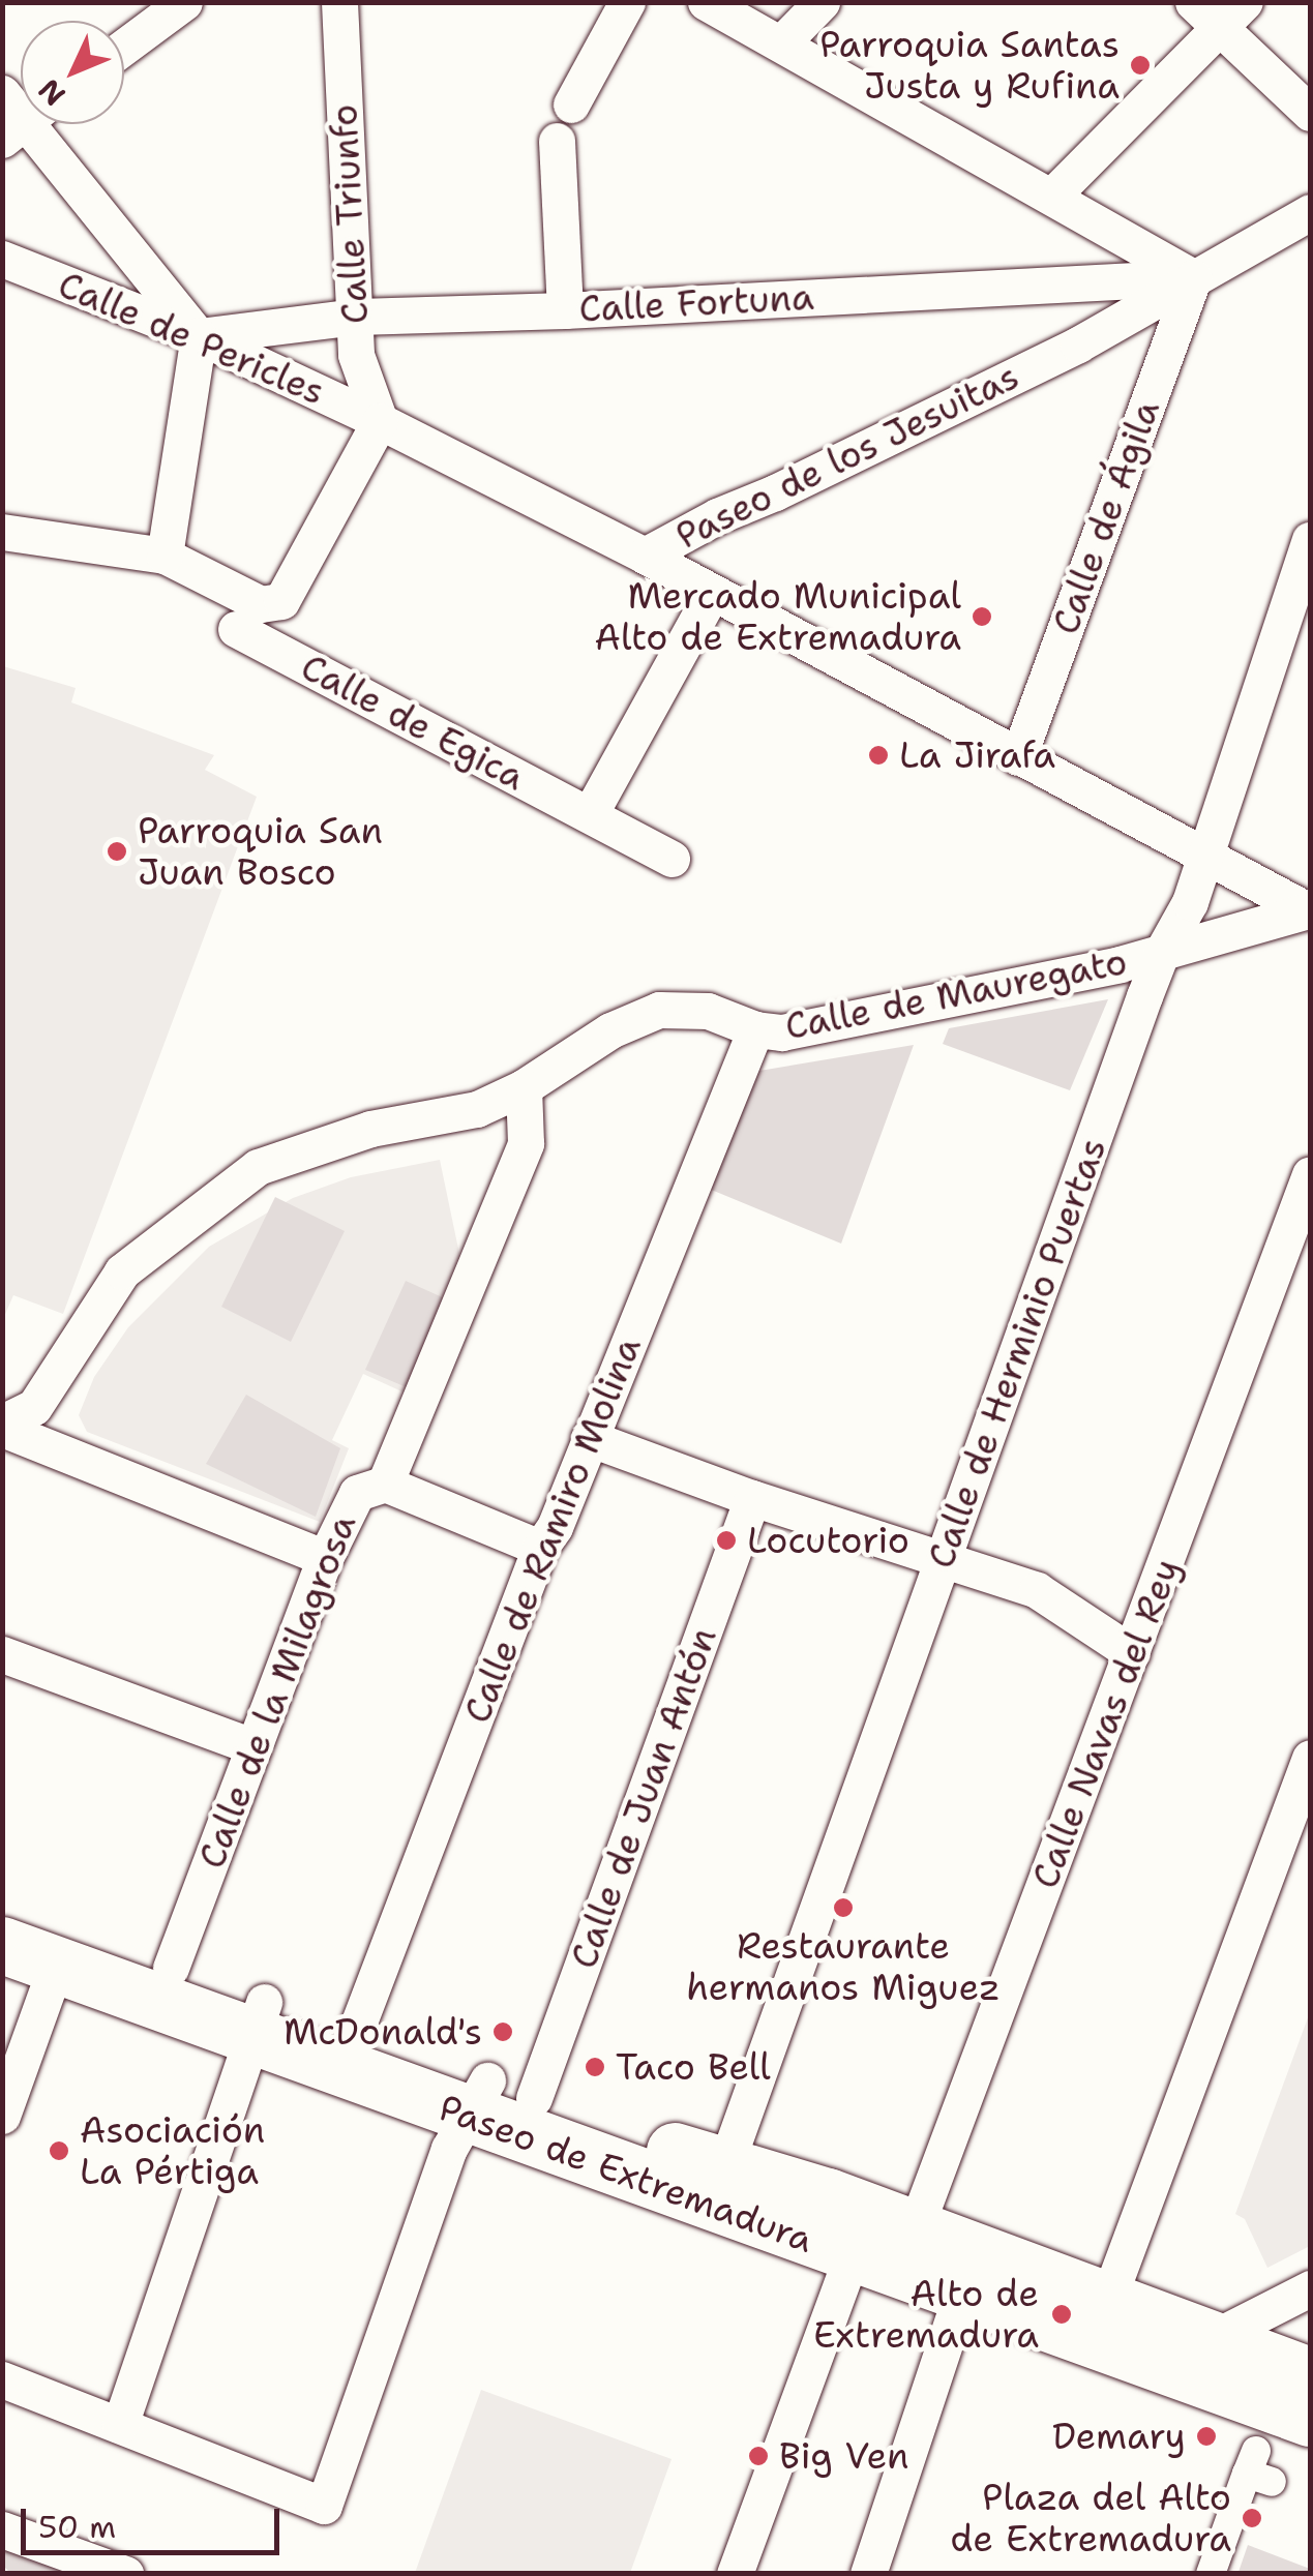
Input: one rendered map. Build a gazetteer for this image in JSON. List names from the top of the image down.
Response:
{
  "streets": {
    "main road": ["Paseo de Extremadura"],
    "street": [
      "Calle Triunfo",
      "Calle Fortuna",
      "Calle de Pericles",
      "Paseo de los Jesuitas",
      "Calle de Ágila",
      "Calle de Egica",
      "Calle de Mauregato",
      "Calle de Herminio Puertas",
      "Calle de Ramiro Molina",
      "Calle de la Milagrosa",
      "Calle Navas del Rey",
      "Calle de Juan Antón"
    ]
  },
  "crossings": [
    ["Calle Triunfo", "Calle Fortuna"],
    ["Calle Triunfo", "Calle de Pericles"],
    ["Calle Triunfo", "Paseo de los Jesuitas"],
    ["Calle Fortuna", "Calle de Pericles"],
    ["Calle Fortuna", "Paseo de los Jesuitas"],
    ["Calle Fortuna", "Calle de Ágila"],
    ["Calle de Pericles", "Paseo de los Jesuitas"],
    ["Paseo de los Jesuitas", "Calle de Ágila"],
    ["Calle de Mauregato", "Calle de Herminio Puertas"],
    ["Calle de Mauregato", "Calle de Ramiro Molina"],
    ["Calle de Mauregato", "Calle de la Milagrosa"],
    ["Calle de Herminio Puertas", "Paseo de Extremadura"],
    ["Calle de Ramiro Molina", "Paseo de Extremadura"],
    ["Calle de la Milagrosa", "Paseo de Extremadura"],
    ["Calle Navas del Rey", "Paseo de Extremadura"],
    ["Calle de Juan Antón", "Paseo de Extremadura"]
  ],
  "places": [
    "Parroquia Santas Justa y Rufina",
    "Mercado Municipal Alto de Extremadura",
    "La Jirafa",
    "Parroquia San Juan Bosco",
    "Locutorio",
    "Restaurante hermanos Miguez",
    "McDonald's",
    "Taco Bell",
    "Asociación La Pértiga",
    "Alto de Extremadura",
    "Demary",
    "Big Ven",
    "Plaza del Alto de Extremadura"
  ],
  "scale_bar": "50 m",
  "north": "bottom left"
}
